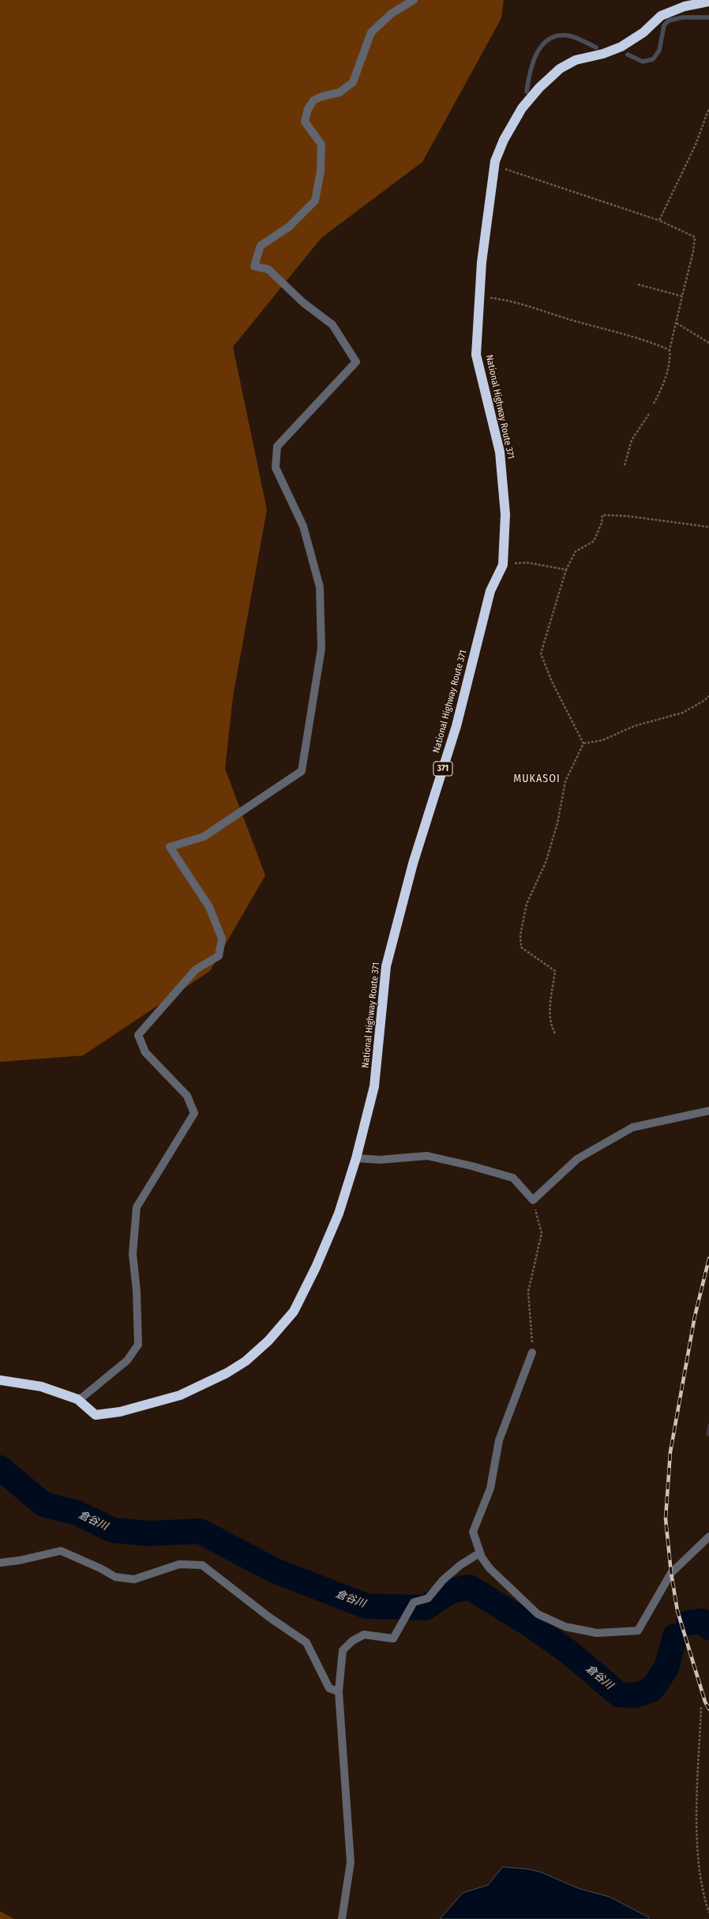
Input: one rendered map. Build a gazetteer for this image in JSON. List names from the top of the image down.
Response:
{
  "streets": {
    "highway": ["National Highway Route 371", "371"]
  },
  "districts": ["MUKASOI"],
  "water": ["倉谷川"]
}
